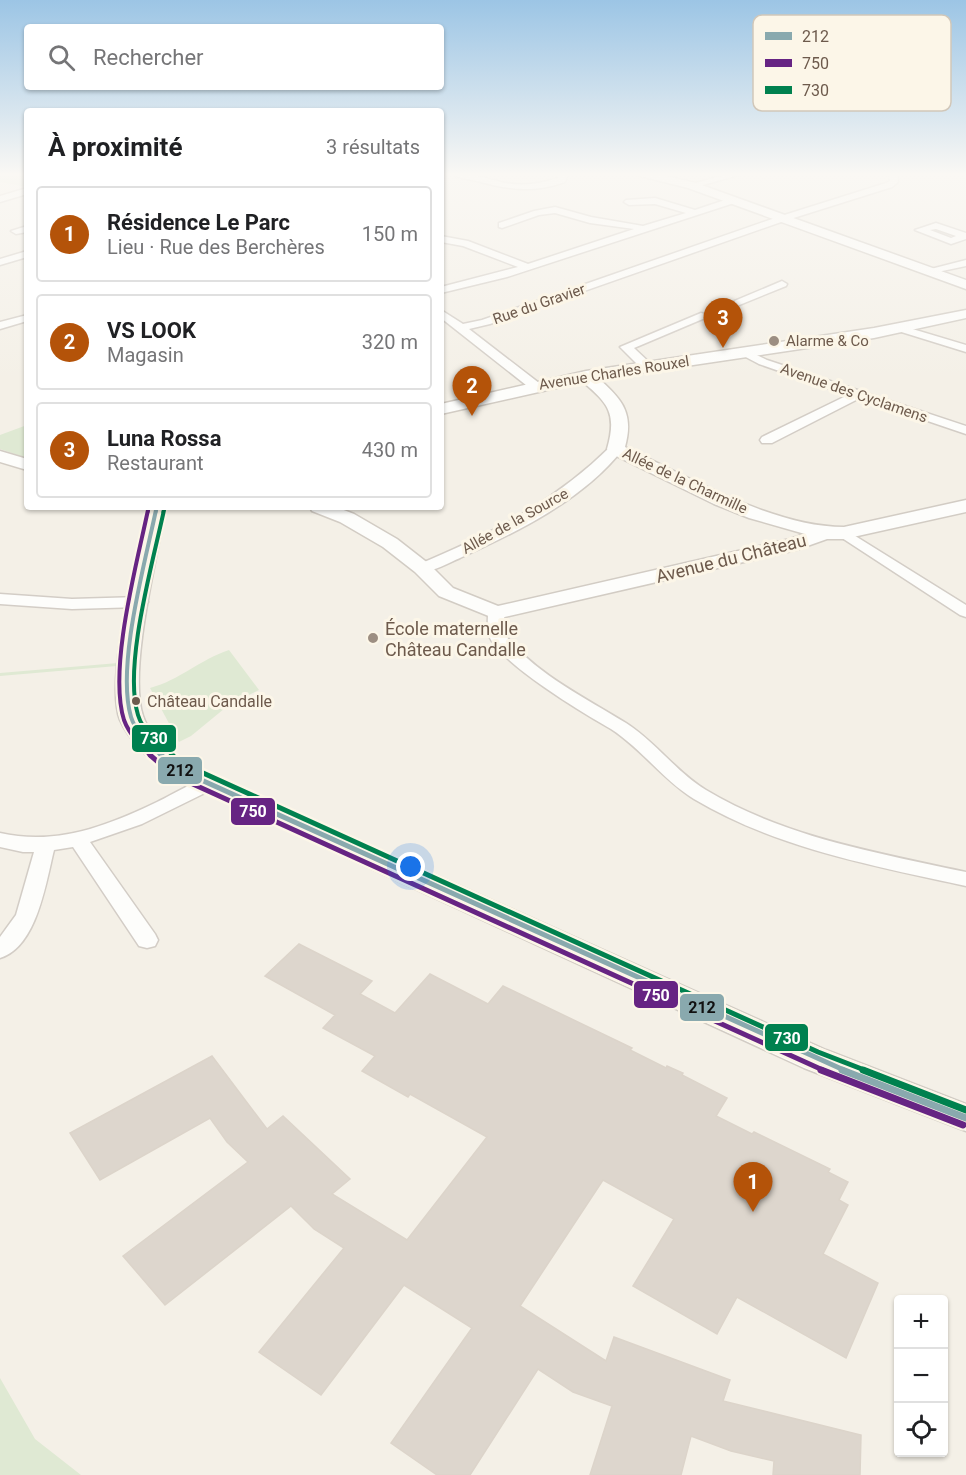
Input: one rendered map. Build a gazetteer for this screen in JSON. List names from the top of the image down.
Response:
{
  "streets": {
    "street": [
      "Rue du Gravier",
      "Avenue Charles Rouxel",
      "Avenue des Cyclamens",
      "Allée de la Charmille",
      "Allée de la Source",
      "Avenue du Château"
    ]
  },
  "crossings": [
    ["Avenue Charles Rouxel", "Avenue des Cyclamens"],
    ["Allée de la Charmille", "Allée de la Source"],
    ["Allée de la Charmille", "Avenue du Château"]
  ],
  "places": ["Alarme & Co", "École maternelle Château Candalle", "Château Candalle"],
  "lines": ["transit line 212", "transit line 750", "transit line 730"],
  "legend": ["212", "750", "730"],
  "page": {
    "search": "Rechercher",
    "heading": ["À proximité", "3 résultats"],
    "list": [
      {
        "mark": "1",
        "name": "Résidence Le Parc",
        "note": "Lieu · Rue des Berchères",
        "value": "150 m"
      },
      {
        "mark": "2",
        "name": "VS LOOK",
        "note": "Magasin",
        "value": "320 m"
      },
      {
        "mark": "3",
        "name": "Luna Rossa",
        "note": "Restaurant",
        "value": "430 m"
      }
    ],
    "pins": ["3", "2", "1"],
    "map_buttons": ["+", "−"]
  }
}
